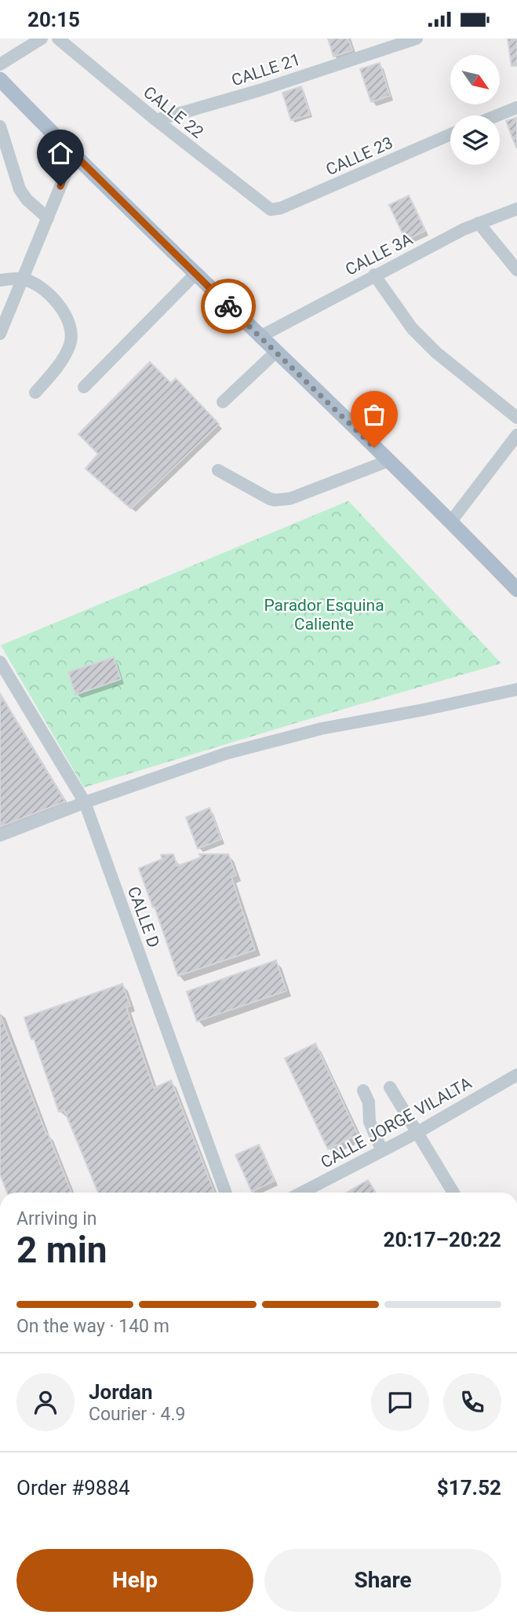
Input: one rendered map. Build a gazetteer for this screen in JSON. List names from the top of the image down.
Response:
{
  "streets": {
    "street": [
      "CALLE 21",
      "CALLE 22",
      "CALLE 23",
      "CALLE 3A",
      "CALLE D",
      "CALLE JORGE VILALTA"
    ]
  },
  "crossings": [
    ["CALLE 21", "CALLE 22"],
    ["CALLE 22", "CALLE 23"]
  ],
  "parks": ["Parador Esquina Caliente"],
  "north": "bottom right",
  "page": {
    "status": "20:15",
    "heading": ["2 min", "Arriving in", "20:17–20:22"],
    "panel": [
      "Jordan",
      "Courier · 4.9",
      "Order #9884",
      "$17.52"
    ],
    "bar": "On the way · 140 m",
    "buttons": ["Help", "Share"]
  }
}
